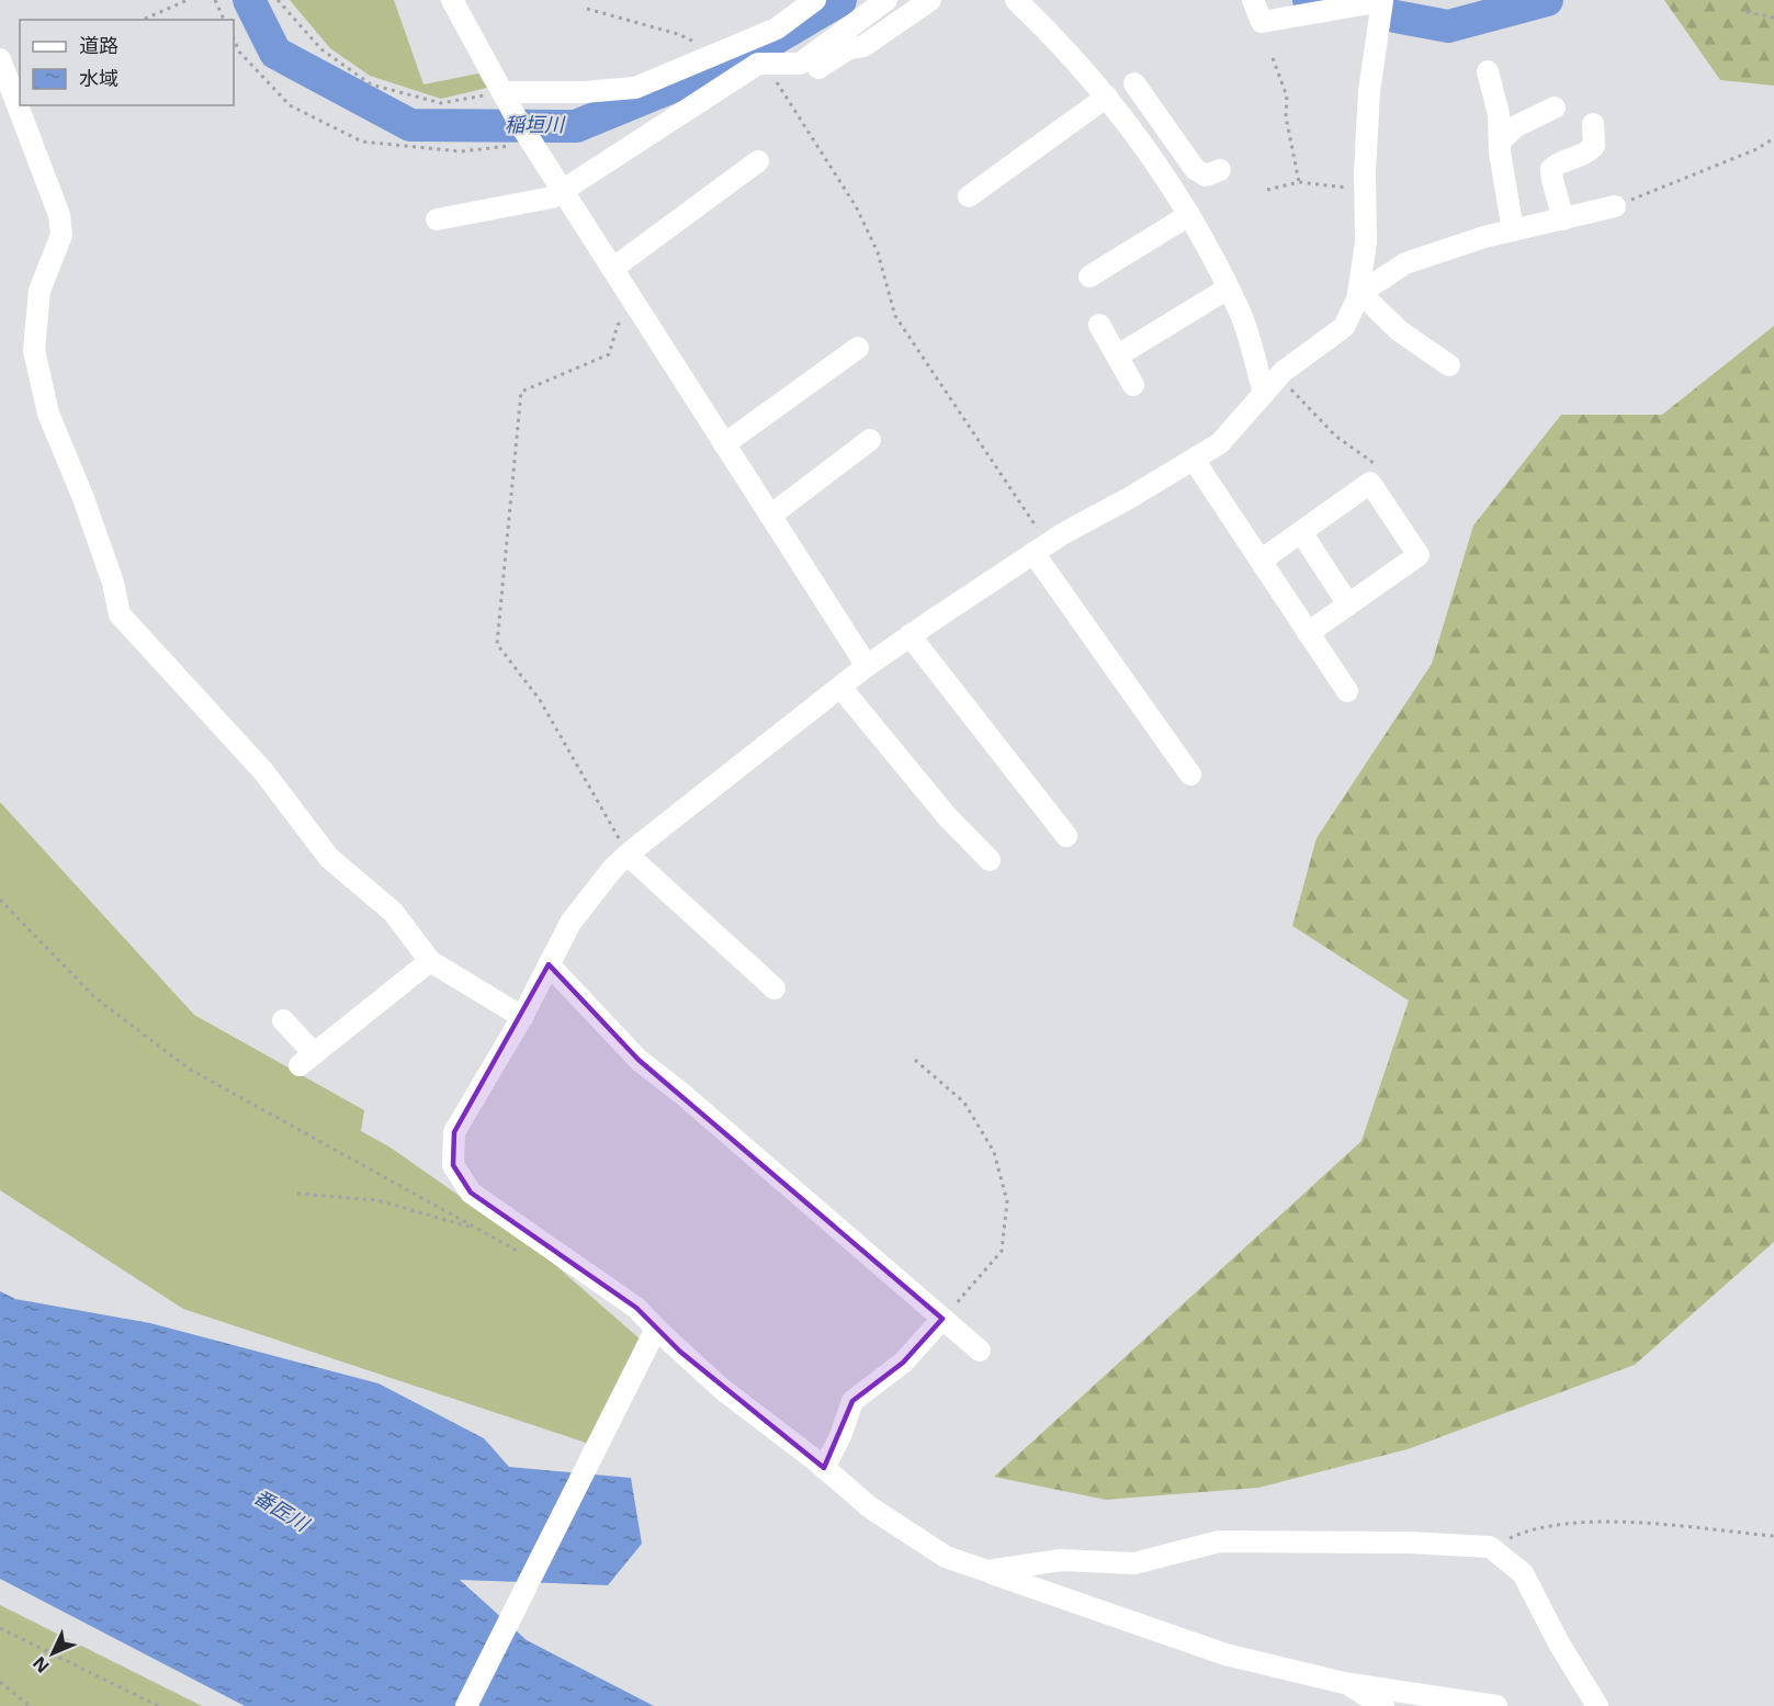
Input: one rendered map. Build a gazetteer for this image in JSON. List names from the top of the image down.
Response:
{
  "water": ["稲垣川", "番匠川"],
  "legend": ["道路", "水域"],
  "north": "bottom left"
}
